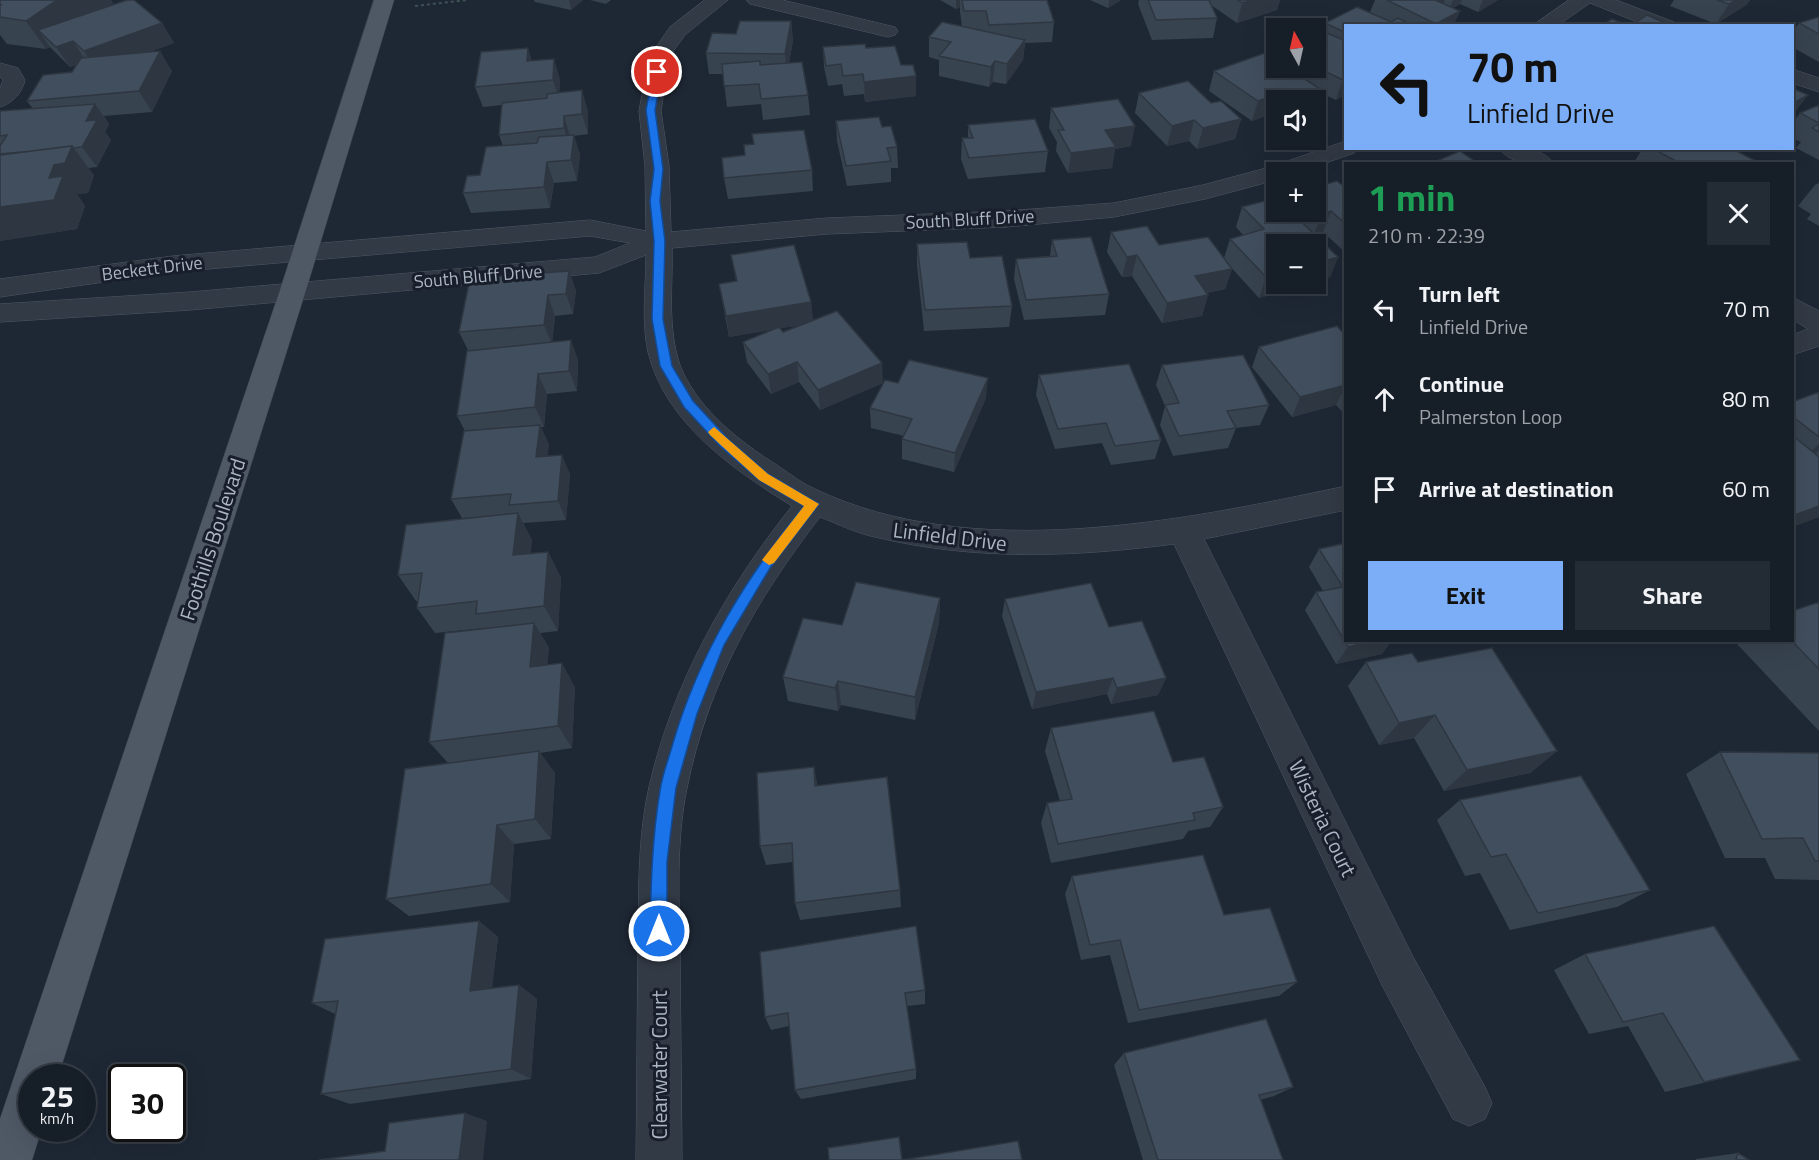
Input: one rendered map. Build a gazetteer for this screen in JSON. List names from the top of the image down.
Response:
{
  "streets": {
    "main road": ["Foothills Boulevard"],
    "street": [
      "South Bluff Drive",
      "Beckett Drive",
      "Linfield Drive",
      "Wisteria Court",
      "Clearwater Court"
    ]
  },
  "crossings": [
    ["South Bluff Drive", "Beckett Drive"],
    ["South Bluff Drive", "Linfield Drive"],
    ["South Bluff Drive", "Foothills Boulevard"],
    ["Beckett Drive", "Foothills Boulevard"],
    ["Linfield Drive", "Wisteria Court"],
    ["Linfield Drive", "Clearwater Court"]
  ],
  "north": "top",
  "page": {
    "map_buttons": ["+", "−"],
    "turn": ["70 m", "Linfield Drive"],
    "heading": ["1 min", "210 m · 22:39"],
    "list": [
      {
        "name": "Turn left",
        "note": "Linfield Drive",
        "value": "70 m"
      },
      {
        "name": "Continue",
        "note": "Palmerston Loop",
        "value": "80 m"
      },
      {
        "name": "Arrive at destination",
        "value": "60 m"
      }
    ],
    "buttons": ["Exit", "Share"],
    "speed": "25 km/h",
    "limit": "30"
  }
}
